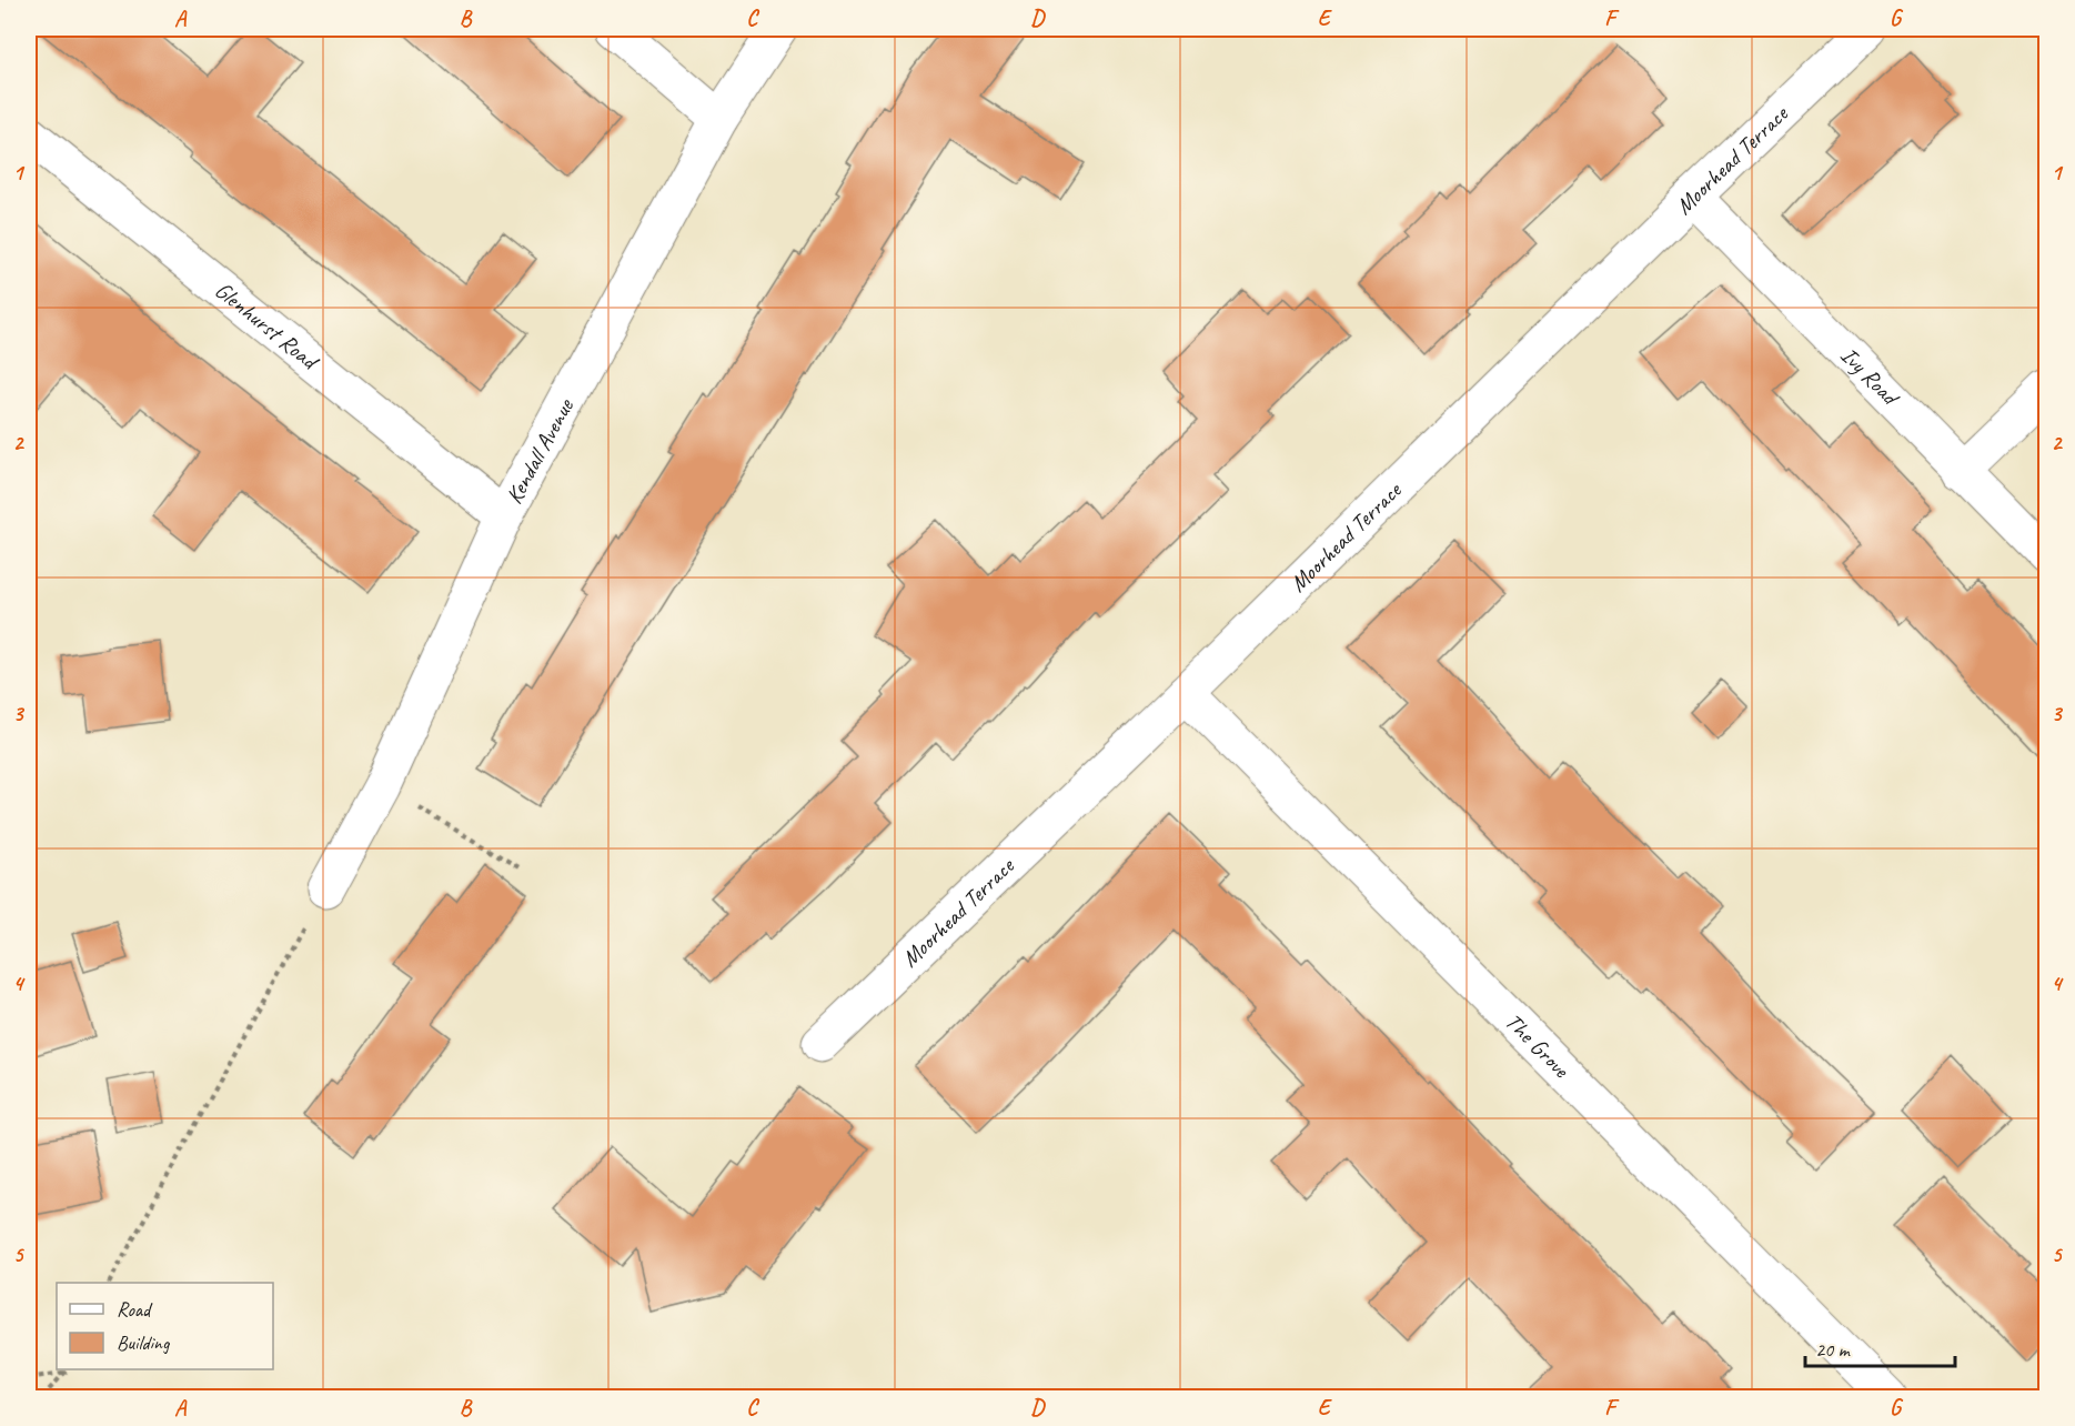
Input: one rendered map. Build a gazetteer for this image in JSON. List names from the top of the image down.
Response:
{
  "streets": {
    "street": [
      "Moorhead Terrace",
      "Glenhurst Road",
      "Ivy Road",
      "Kendall Avenue",
      "The Grove"
    ]
  },
  "crossings": [
    ["Moorhead Terrace", "Ivy Road"],
    ["Moorhead Terrace", "The Grove"],
    ["Glenhurst Road", "Kendall Avenue"]
  ],
  "legend": ["Road", "Building"],
  "scale_bar": "20 m",
  "grid": {
    "columns": [
      "A",
      "B",
      "C",
      "D",
      "E",
      "F",
      "G"
    ],
    "rows": [
      "1",
      "2",
      "3",
      "4",
      "5"
    ]
  }
}
